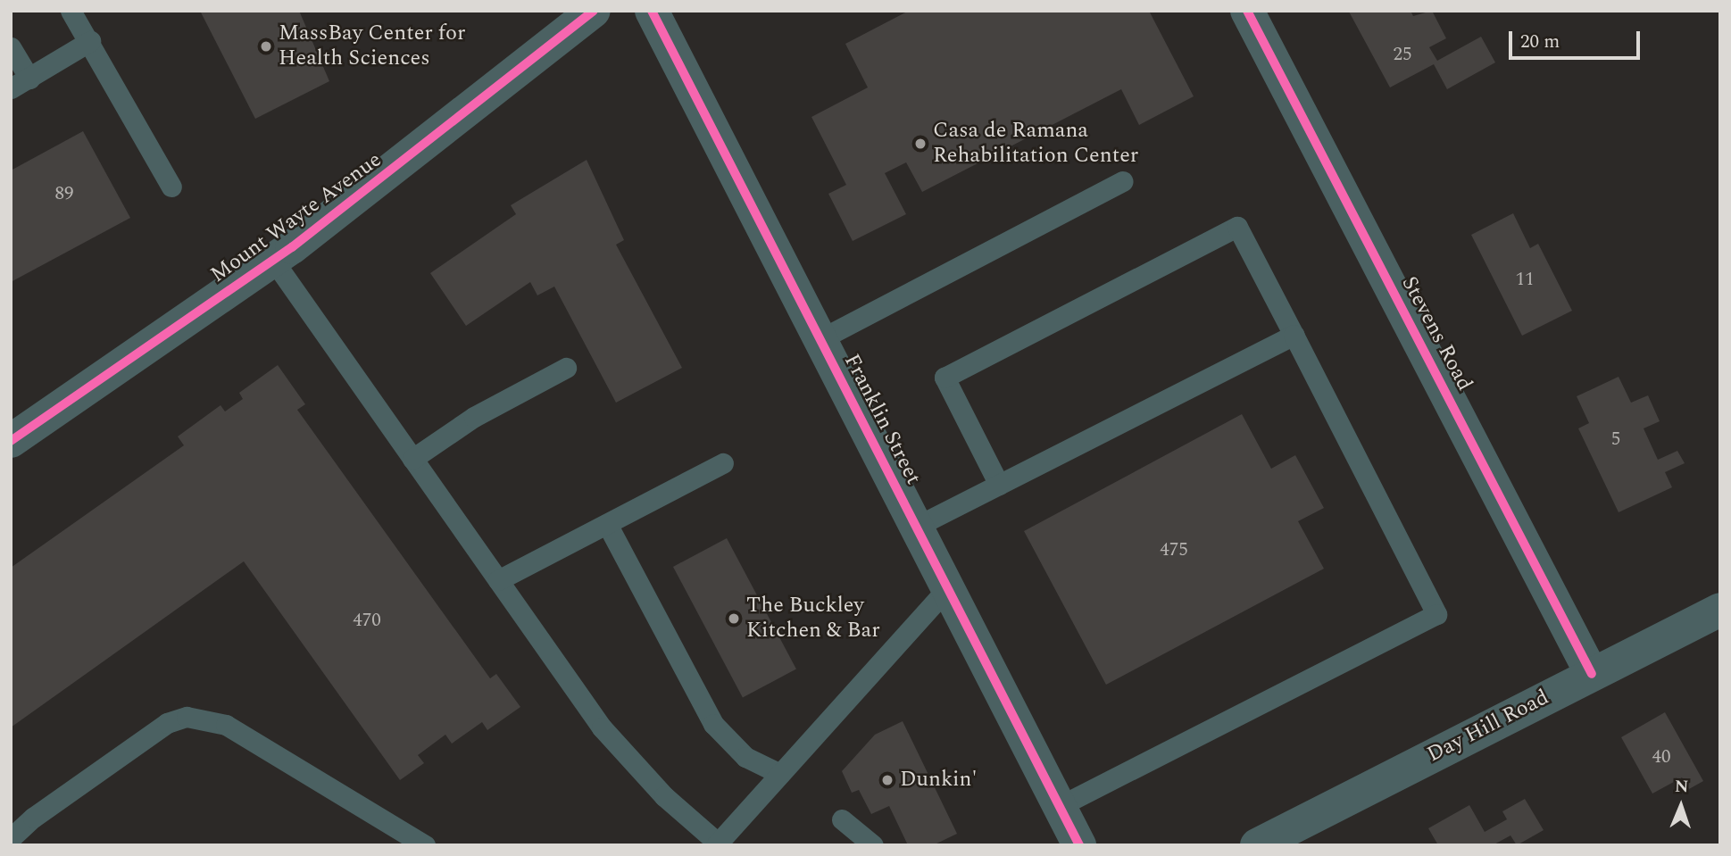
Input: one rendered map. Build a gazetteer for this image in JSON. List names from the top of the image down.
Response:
{
  "streets": {
    "street": [
      "Mount Wayte Avenue",
      "Stevens Road",
      "Franklin Street",
      "Day Hill Road"
    ]
  },
  "crossings": [
    ["Stevens Road", "Day Hill Road"]
  ],
  "places": [
    "MassBay Center for Health Sciences",
    "Casa de Ramana Rehabilitation Center",
    "The Buckley Kitchen & Bar",
    "Dunkin'"
  ],
  "house_numbers": [
    "25",
    "89",
    "11",
    "5",
    "475",
    "470",
    "40"
  ],
  "scale_bar": "20 m",
  "north": "top"
}
